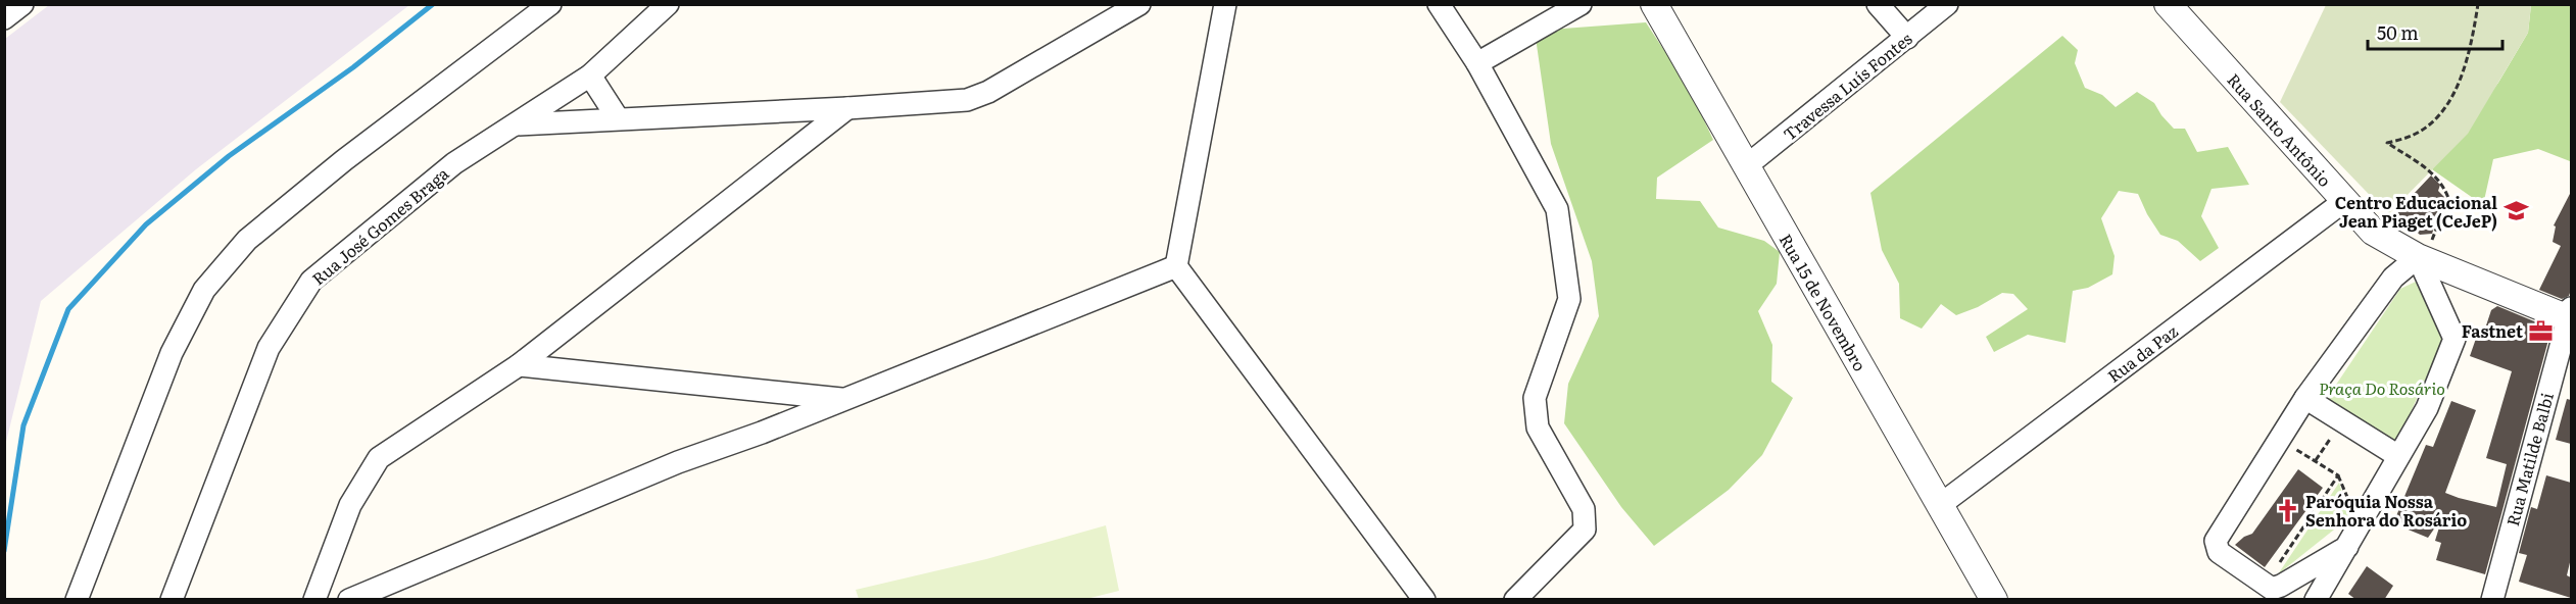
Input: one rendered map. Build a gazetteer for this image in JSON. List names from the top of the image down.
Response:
{
  "streets": {
    "street": [
      "Travessa Luís Fontes",
      "Rua Santo Antônio",
      "Rua José Gomes Braga",
      "Rua 15 de Novembro",
      "Rua da Paz",
      "Rua Matilde Balbi"
    ]
  },
  "crossings": [
    ["Travessa Luís Fontes", "Rua 15 de Novembro"],
    ["Rua Santo Antônio", "Rua da Paz"],
    ["Rua Santo Antônio", "Rua Matilde Balbi"],
    ["Rua 15 de Novembro", "Rua da Paz"]
  ],
  "parks": ["Praça Do Rosário"],
  "places": {
    "school or university": ["Centro Educacional Jean Piaget (CeJeP)"],
    "office": ["Fastnet"],
    "church": ["Paróquia Nossa Senhora do Rosário"]
  },
  "scale_bar": "50 m"
}
